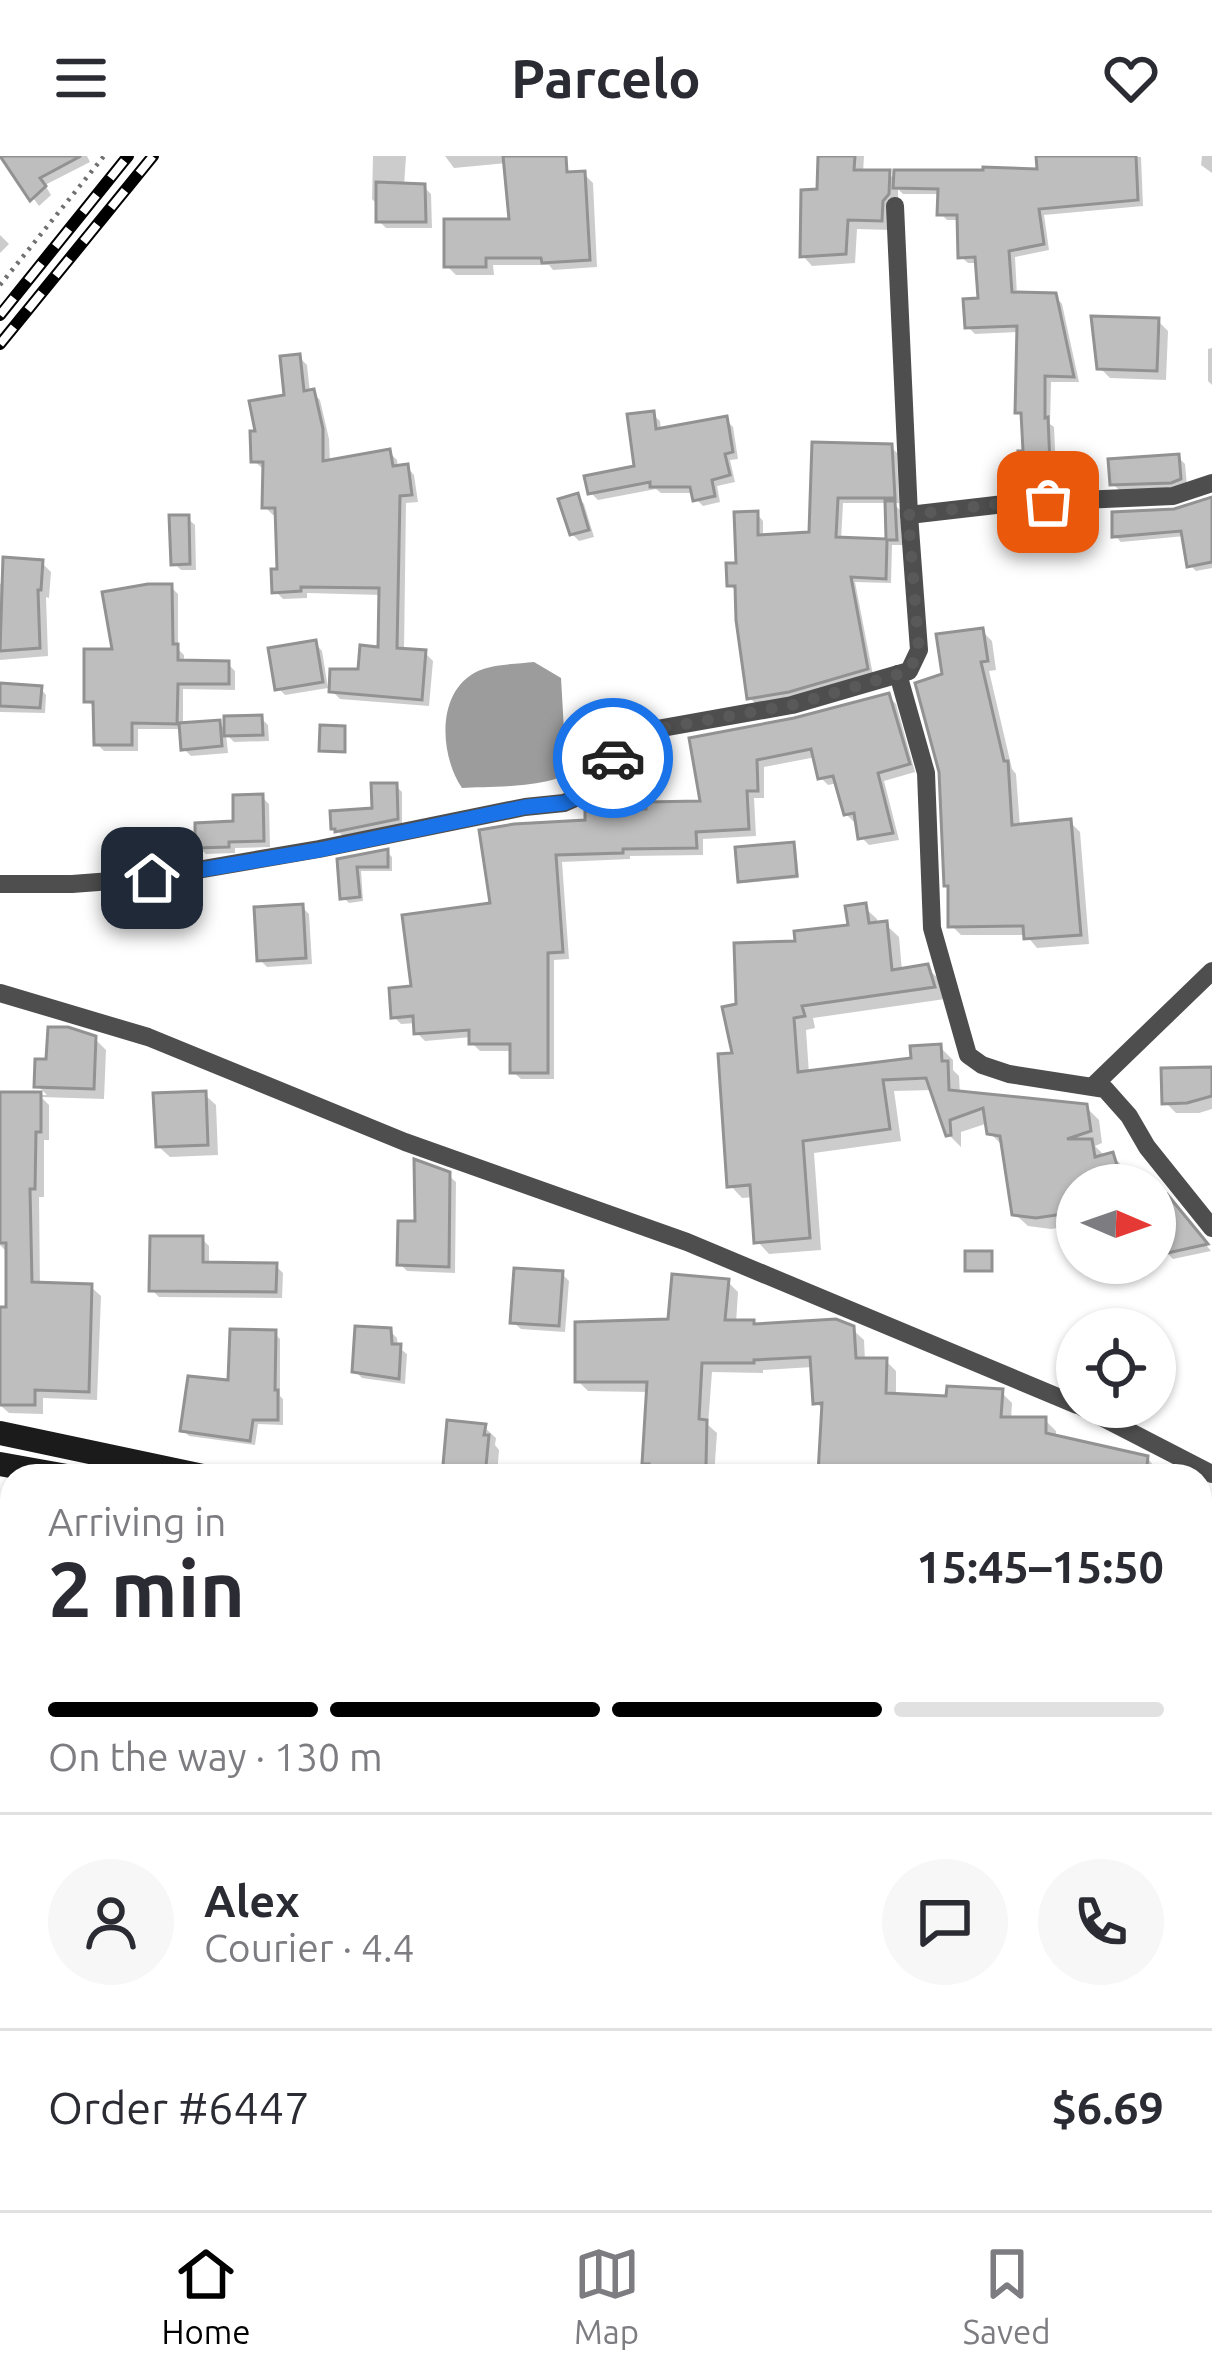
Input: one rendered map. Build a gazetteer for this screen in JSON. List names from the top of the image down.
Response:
{
  "north": "right",
  "page": {
    "header": "Parcelo",
    "heading": ["2 min", "Arriving in", "15:45–15:50"],
    "panel": [
      "Alex",
      "Courier · 4.4",
      "Order #6447",
      "$6.69"
    ],
    "bar": "On the way · 130 m",
    "tabs": ["Home", "Map", "Saved"]
  }
}
